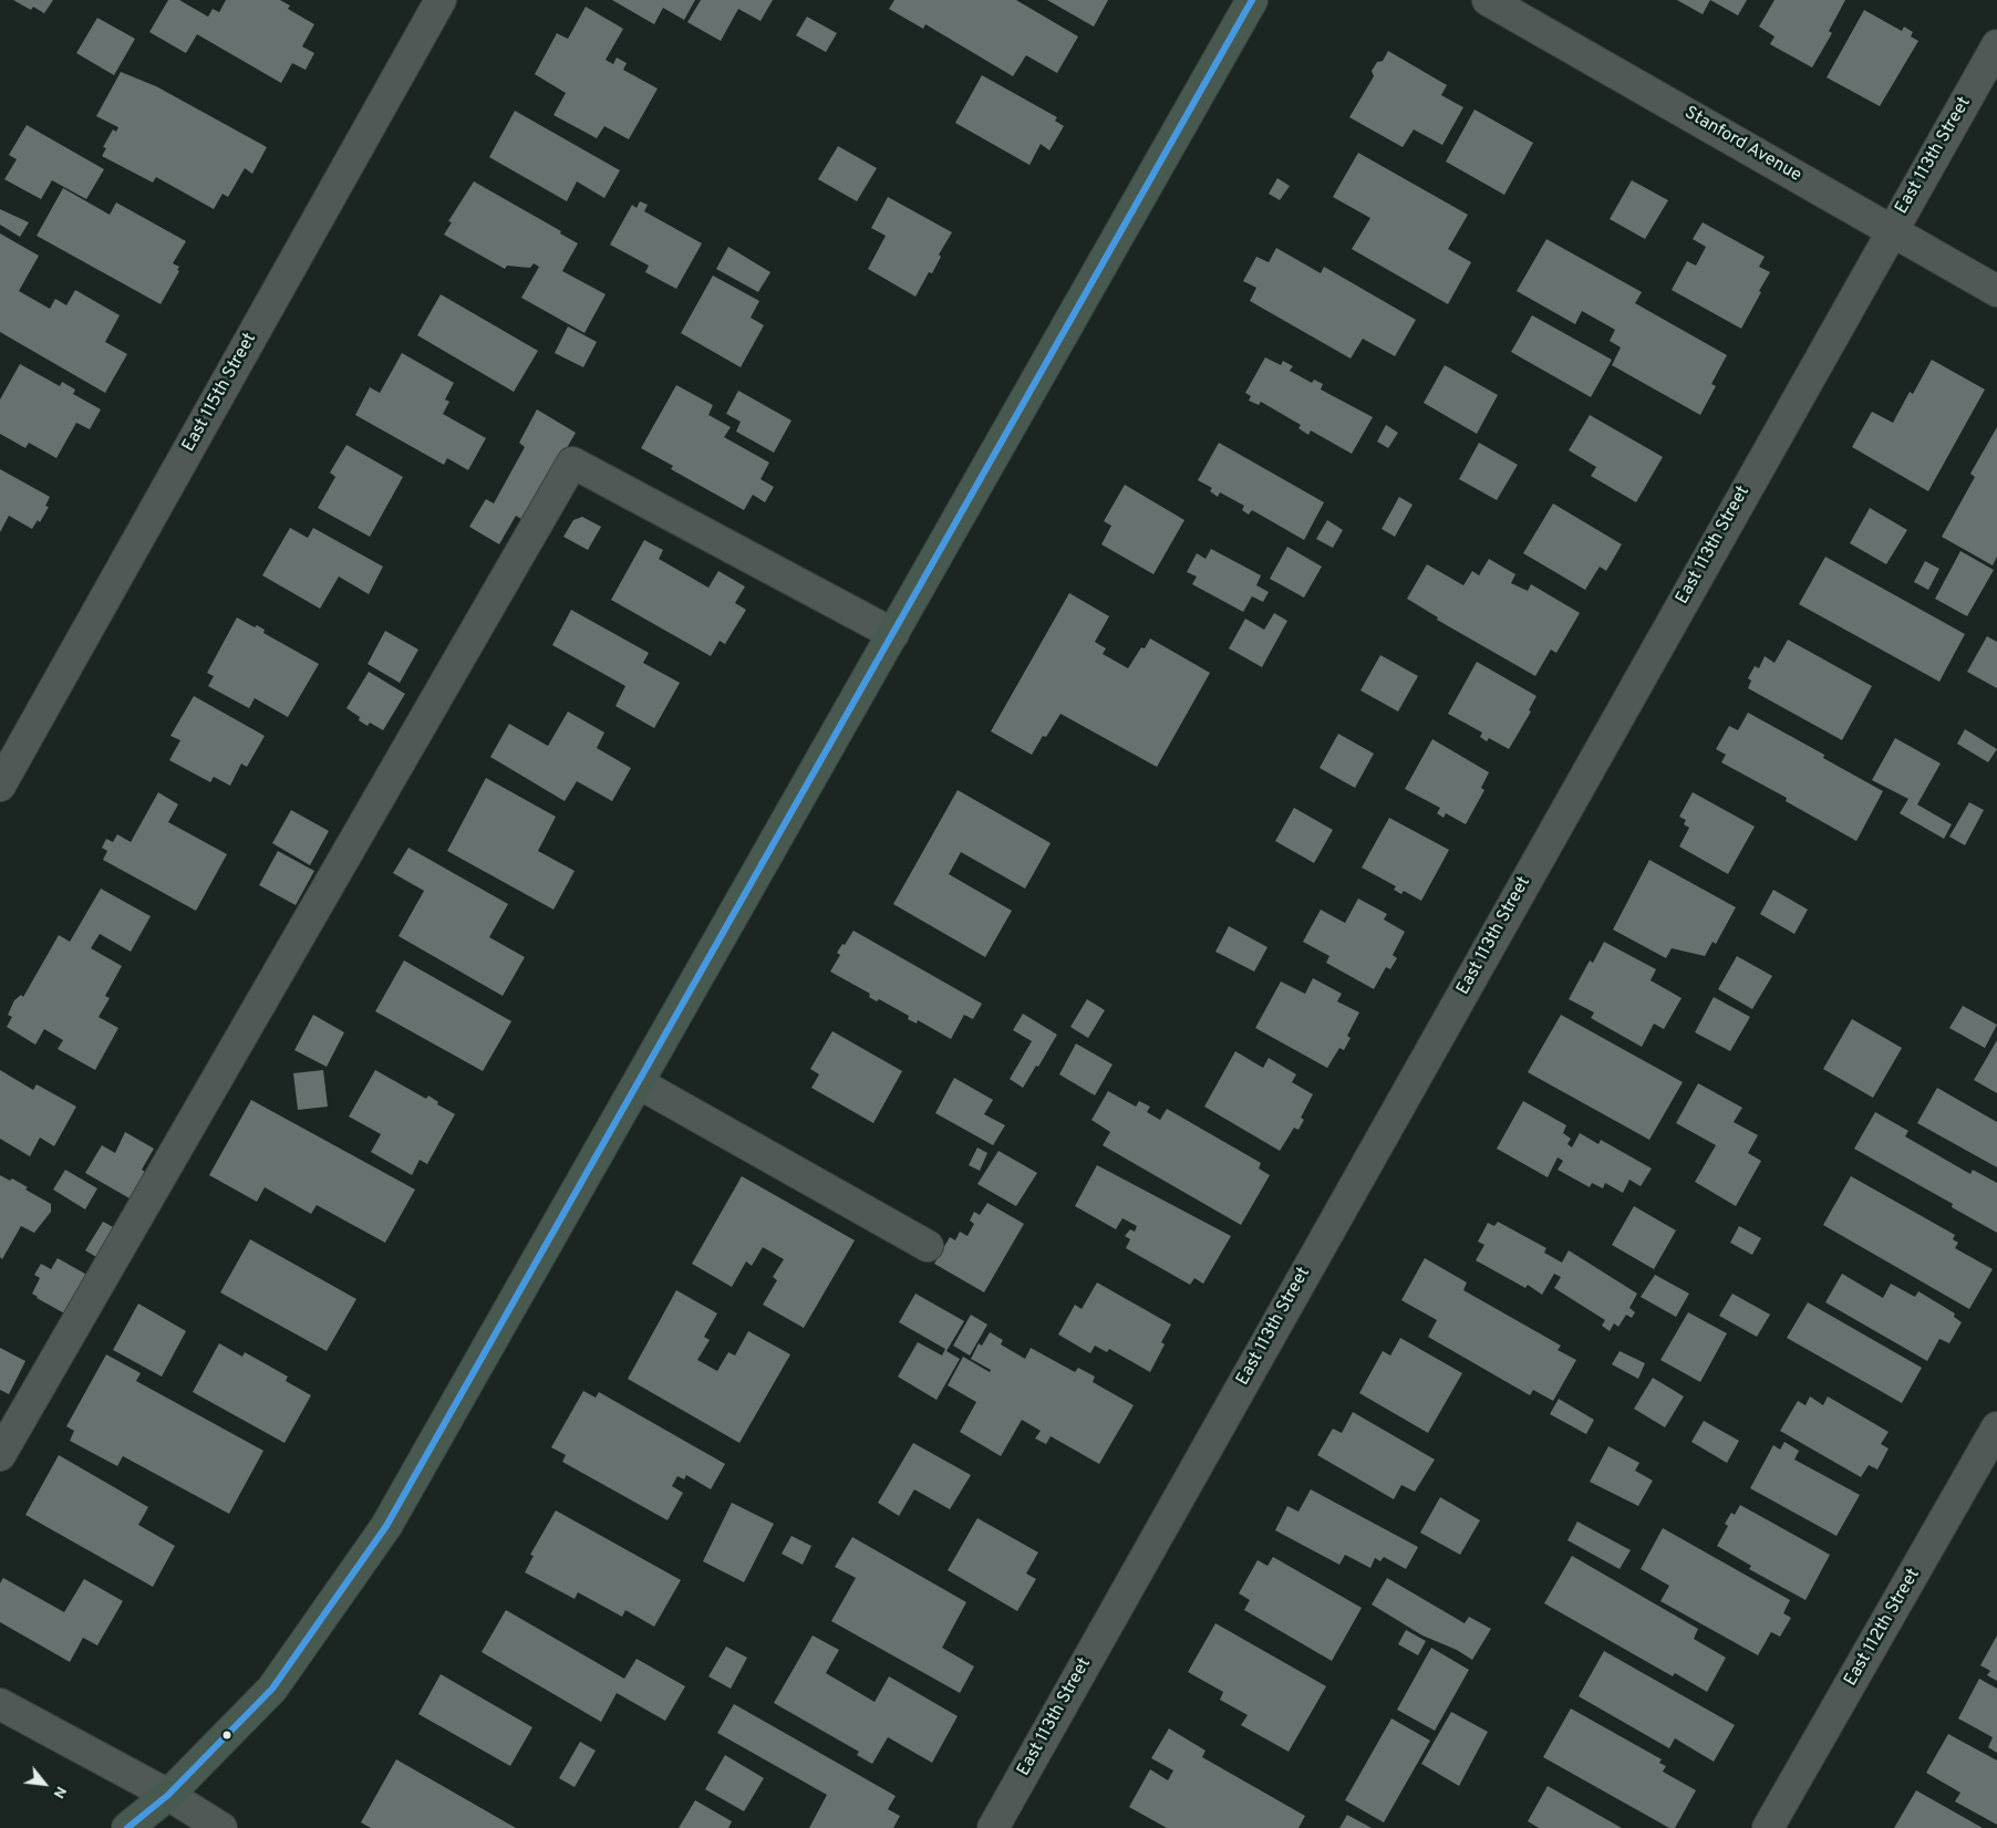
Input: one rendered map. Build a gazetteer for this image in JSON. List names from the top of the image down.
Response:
{
  "streets": {
    "street": [
      "Stanford Avenue",
      "East 113th Street",
      "East 115th Street",
      "East 112th Street"
    ]
  },
  "crossings": [
    ["Stanford Avenue", "East 113th Street"]
  ],
  "north": "bottom right"
}
